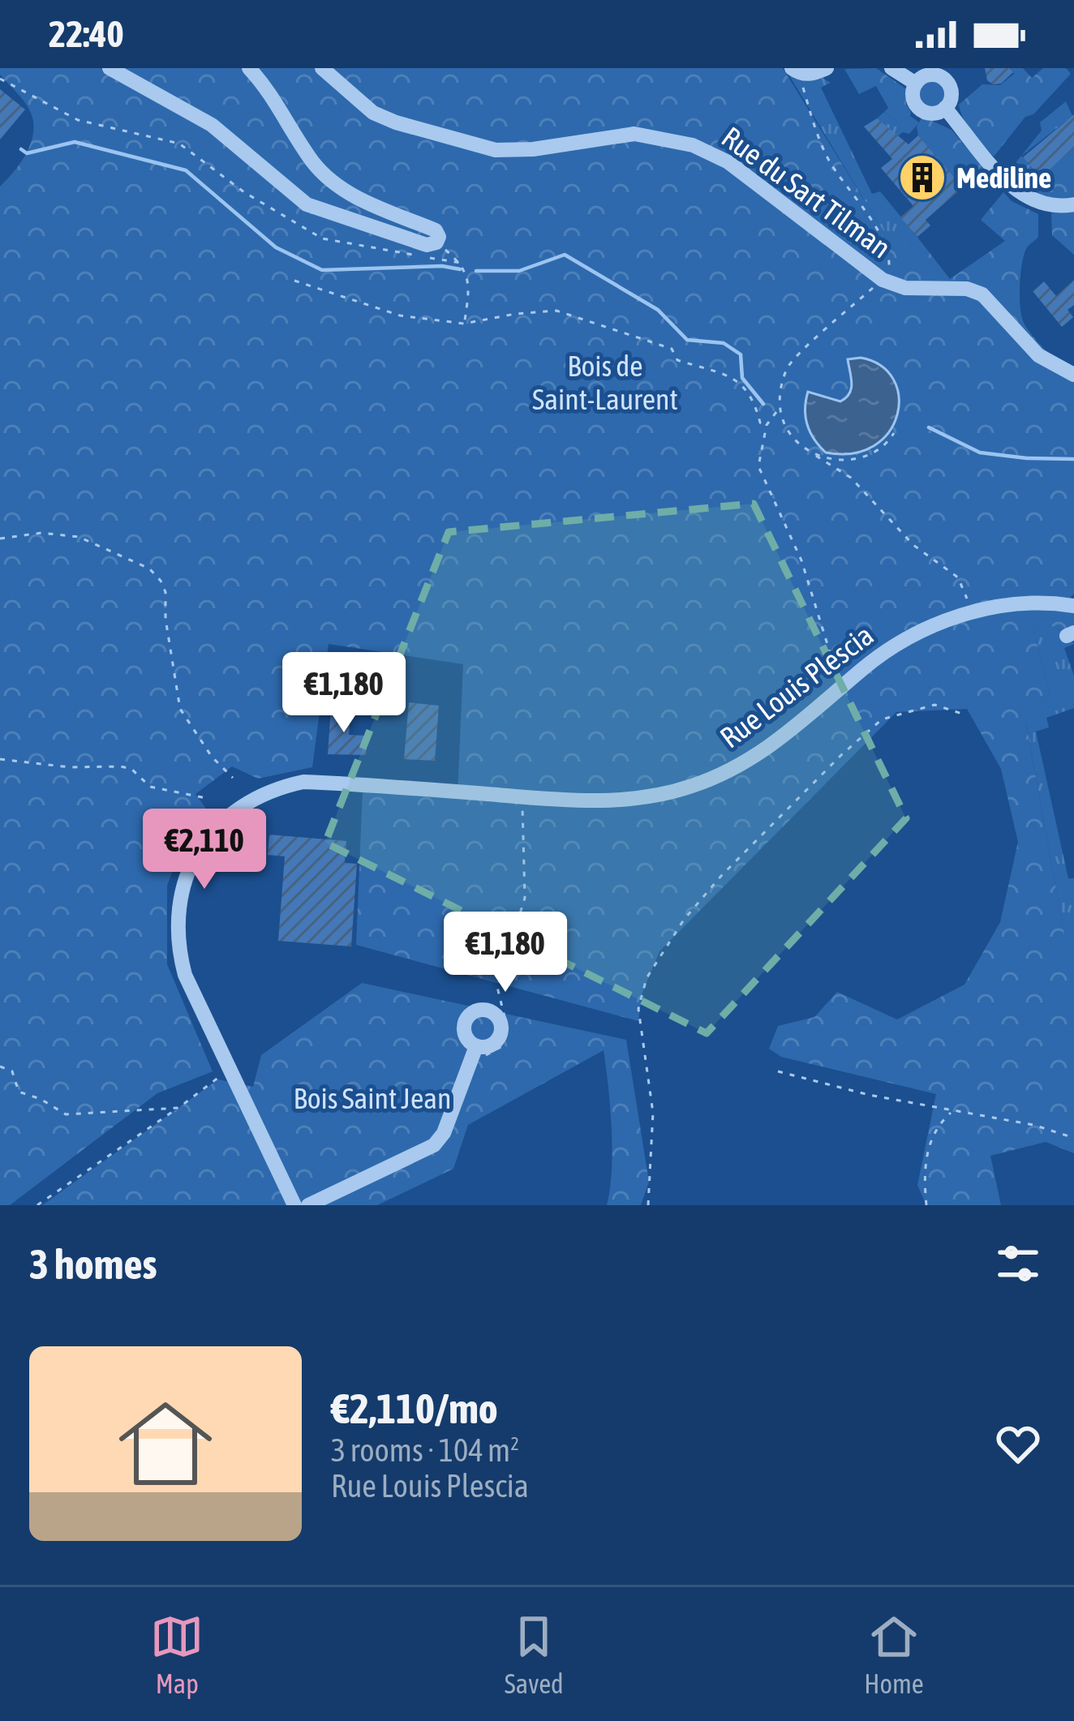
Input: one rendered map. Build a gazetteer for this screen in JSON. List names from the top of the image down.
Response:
{
  "streets": {
    "street": ["Rue du Sart Tilman", "Rue Louis Plescia"]
  },
  "parks": ["Bois de Saint-Laurent", "Bois Saint Jean"],
  "places": {
    "building": ["Mediline"]
  },
  "page": {
    "status": "22:40",
    "price": ["€1,180", "€2,110", "€1,180"],
    "heading": "3 homes",
    "list": [
      {
        "name": "€2,110/mo",
        "note": "3 rooms · 104 m² · Rue Louis Plescia"
      }
    ],
    "tabs": ["Map", "Saved", "Home"]
  }
}
